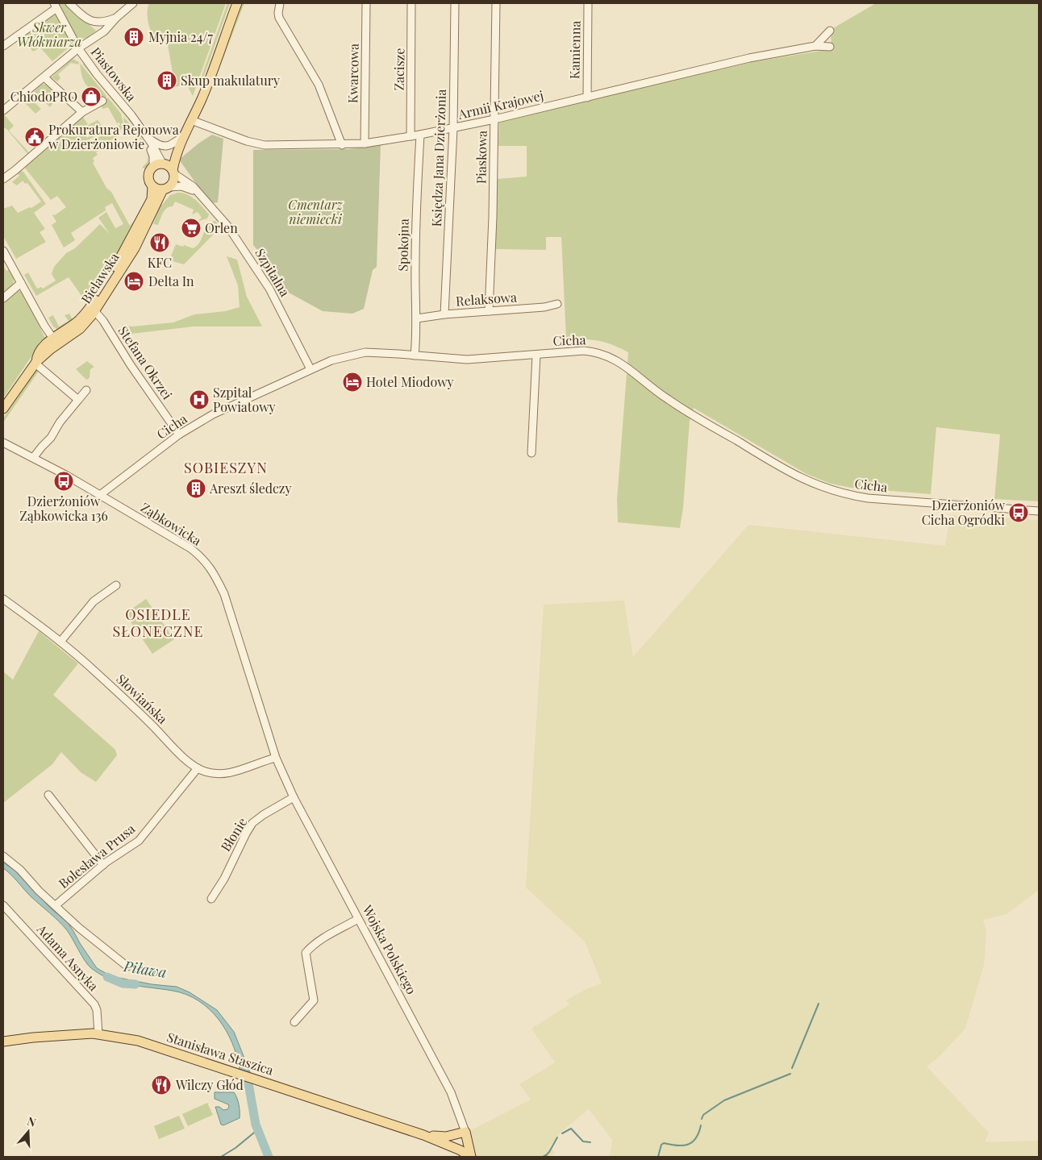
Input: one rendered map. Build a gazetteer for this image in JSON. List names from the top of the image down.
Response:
{
  "streets": {
    "main road": ["Bielawska", "Wojska Polskiego", "Stanisława Staszica"],
    "street": [
      "Kamienna",
      "Zacisze",
      "Kwarcowa",
      "Piastowska",
      "Armii Krajowej",
      "Piaskowa",
      "Księdza Jana Dzierżonia",
      "Spokojna",
      "Szpitalna",
      "Relaksowa",
      "Cicha",
      "Stefana Okrzei",
      "Ząbkowicka",
      "Słowiańska",
      "Błonie",
      "Bolesława Prusa",
      "Adama Asnyka"
    ]
  },
  "crossings": [
    ["Kamienna", "Armii Krajowej"],
    ["Zacisze", "Armii Krajowej"],
    ["Kwarcowa", "Armii Krajowej"],
    ["Piastowska", "Szpitalna"],
    ["Piastowska", "Bielawska"],
    ["Armii Krajowej", "Piaskowa"],
    ["Armii Krajowej", "Księdza Jana Dzierżonia"],
    ["Armii Krajowej", "Spokojna"],
    ["Piaskowa", "Relaksowa"],
    ["Księdza Jana Dzierżonia", "Relaksowa"],
    ["Spokojna", "Relaksowa"],
    ["Spokojna", "Cicha"],
    ["Szpitalna", "Bielawska"],
    ["Szpitalna", "Cicha"],
    ["Bielawska", "Stefana Okrzei"],
    ["Cicha", "Stefana Okrzei"],
    ["Cicha", "Ząbkowicka"],
    ["Ząbkowicka", "Słowiańska"],
    ["Ząbkowicka", "Wojska Polskiego"],
    ["Słowiańska", "Bolesława Prusa"],
    ["Słowiańska", "Wojska Polskiego"],
    ["Błonie", "Wojska Polskiego"],
    ["Adama Asnyka", "Stanisława Staszica"]
  ],
  "districts": ["SOBIESZYN", "OSIEDLE SŁONECZNE"],
  "water": ["Piława"],
  "parks": ["Skwer Włókniarza", "Cmentarz niemiecki"],
  "places": {
    "building": ["Myjnia 24/7", "Skup makulatury", "Areszt śledczy"],
    "shop": ["ChiodoPRO"],
    "public building": ["Prokuratura Rejonowa w Dzierżoniowie"],
    "supermarket": ["Orlen"],
    "restaurant": ["KFC", "Wilczy Głód"],
    "hotel": ["Delta In", "Hotel Miodowy"],
    "hospital": ["Szpital Powiatowy"],
    "bus stop": ["Dzierżoniów Ząbkowicka 136", "Dzierżoniów Cicha Ogródki"]
  },
  "north": "top"
}
